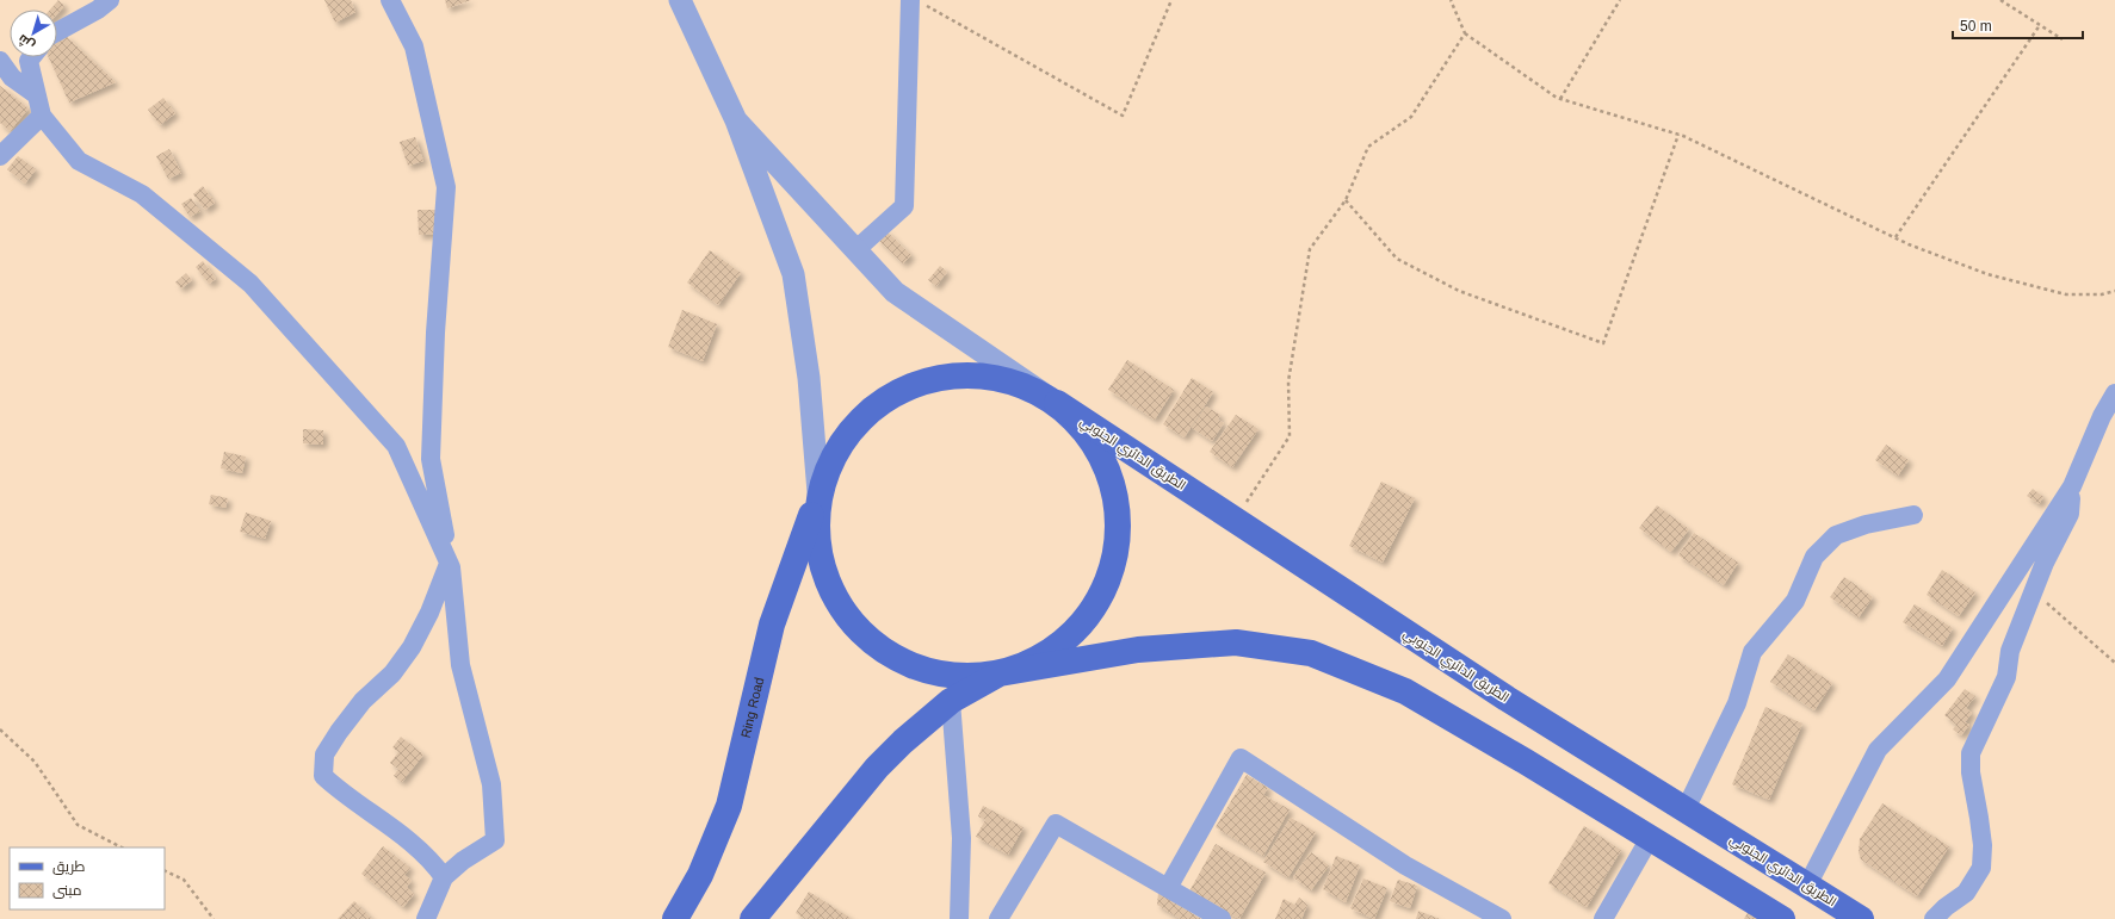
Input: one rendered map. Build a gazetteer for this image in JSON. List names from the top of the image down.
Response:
{
  "streets": {
    "main road": ["الطريق الدائري الجنوبي", "Ring Road"]
  },
  "crossings": [
    ["الطريق الدائري الجنوبي", "Ring Road"]
  ],
  "legend": ["طريق", "مبنى"],
  "scale_bar": "50 m",
  "north": "bottom left"
}
